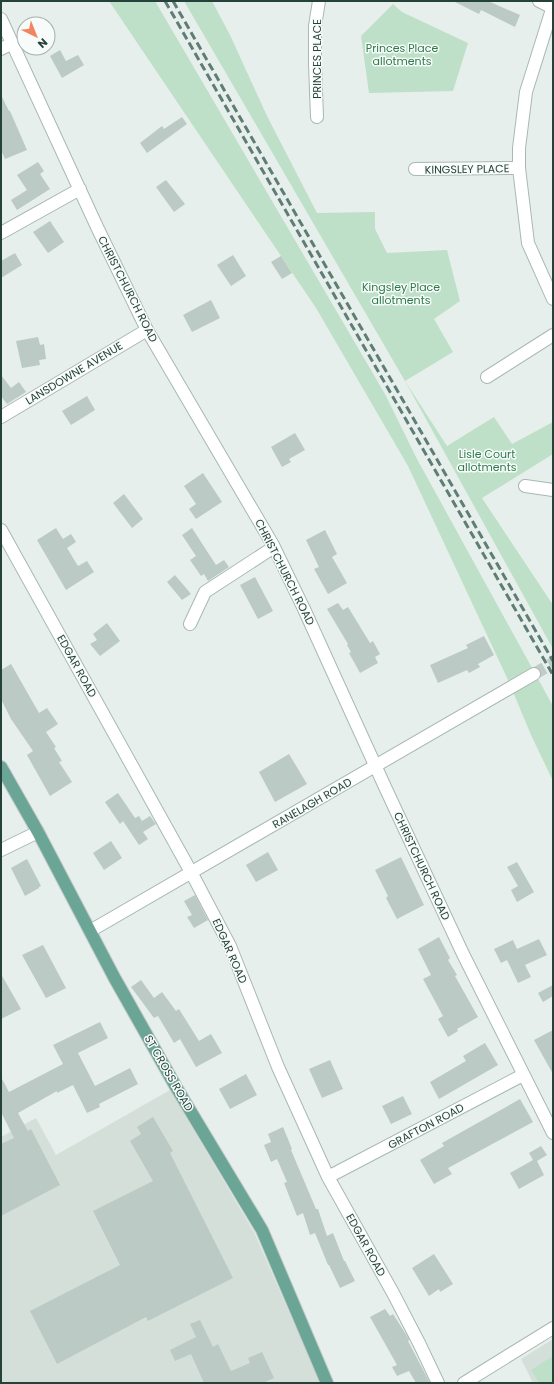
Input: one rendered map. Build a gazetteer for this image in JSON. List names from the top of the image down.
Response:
{
  "streets": {
    "main road": ["ST CROSS ROAD"],
    "street": [
      "PRINCES PLACE",
      "KINGSLEY PLACE",
      "CHRISTCHURCH ROAD",
      "LANSDOWNE AVENUE",
      "EDGAR ROAD",
      "RANELAGH ROAD",
      "GRAFTON ROAD"
    ]
  },
  "crossings": [
    ["CHRISTCHURCH ROAD", "LANSDOWNE AVENUE"],
    ["CHRISTCHURCH ROAD", "RANELAGH ROAD"],
    ["CHRISTCHURCH ROAD", "GRAFTON ROAD"],
    ["EDGAR ROAD", "RANELAGH ROAD"],
    ["EDGAR ROAD", "GRAFTON ROAD"],
    ["RANELAGH ROAD", "ST CROSS ROAD"]
  ],
  "parks": ["Princes Place allotments", "Kingsley Place allotments", "Lisle Court allotments"],
  "north": "bottom right"
}
